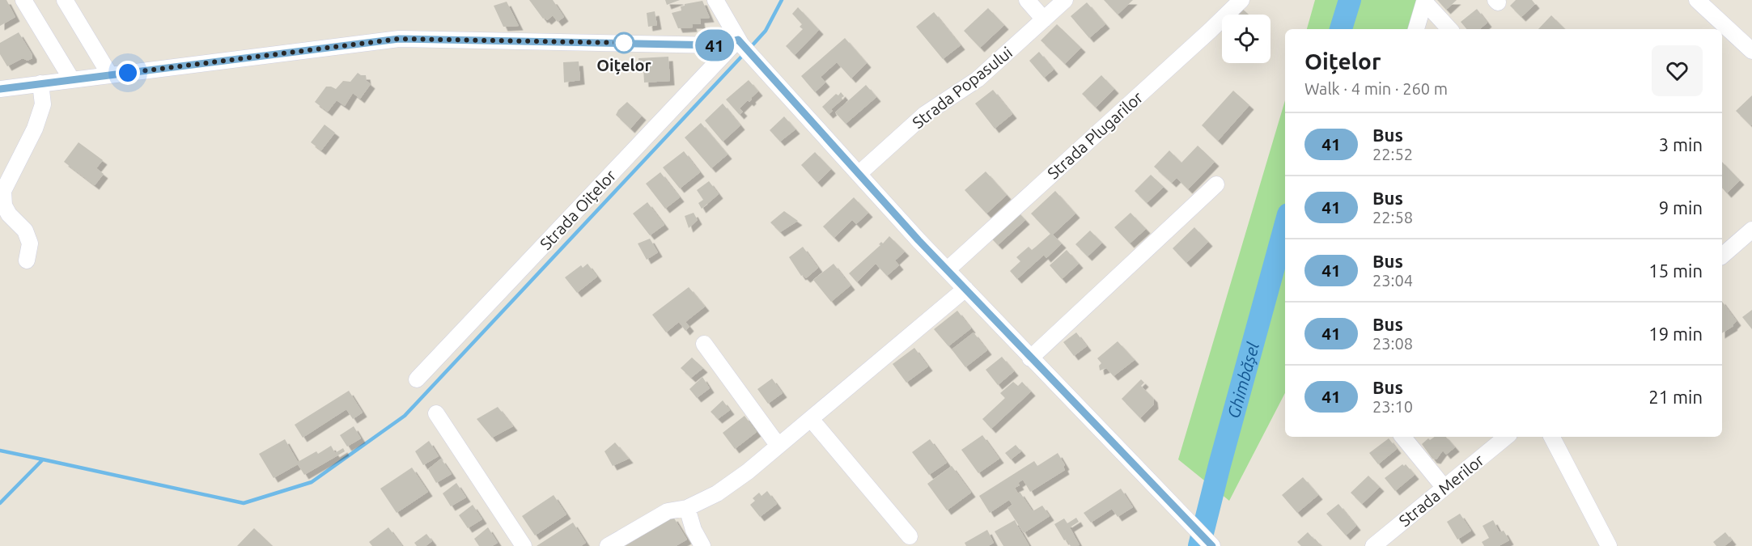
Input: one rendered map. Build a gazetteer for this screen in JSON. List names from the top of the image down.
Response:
{
  "streets": {
    "street": [
      "Strada Popasului",
      "Strada Plugarilor",
      "Strada Oițelor",
      "Strada Merilor"
    ]
  },
  "water": ["Ghimbășel"],
  "places": ["Oițelor"],
  "lines": ["bus line 41"],
  "page": {
    "on_map": "41",
    "heading": ["Oițelor", "Walk · 4 min · 260 m"],
    "list": [
      {
        "mark": "41",
        "name": "Bus",
        "note": "22:52",
        "value": "3 min"
      },
      {
        "mark": "41",
        "name": "Bus",
        "note": "22:58",
        "value": "9 min"
      },
      {
        "mark": "41",
        "name": "Bus",
        "note": "23:04",
        "value": "15 min"
      },
      {
        "mark": "41",
        "name": "Bus",
        "note": "23:08",
        "value": "19 min"
      },
      {
        "mark": "41",
        "name": "Bus",
        "note": "23:10",
        "value": "21 min"
      }
    ]
  }
}
